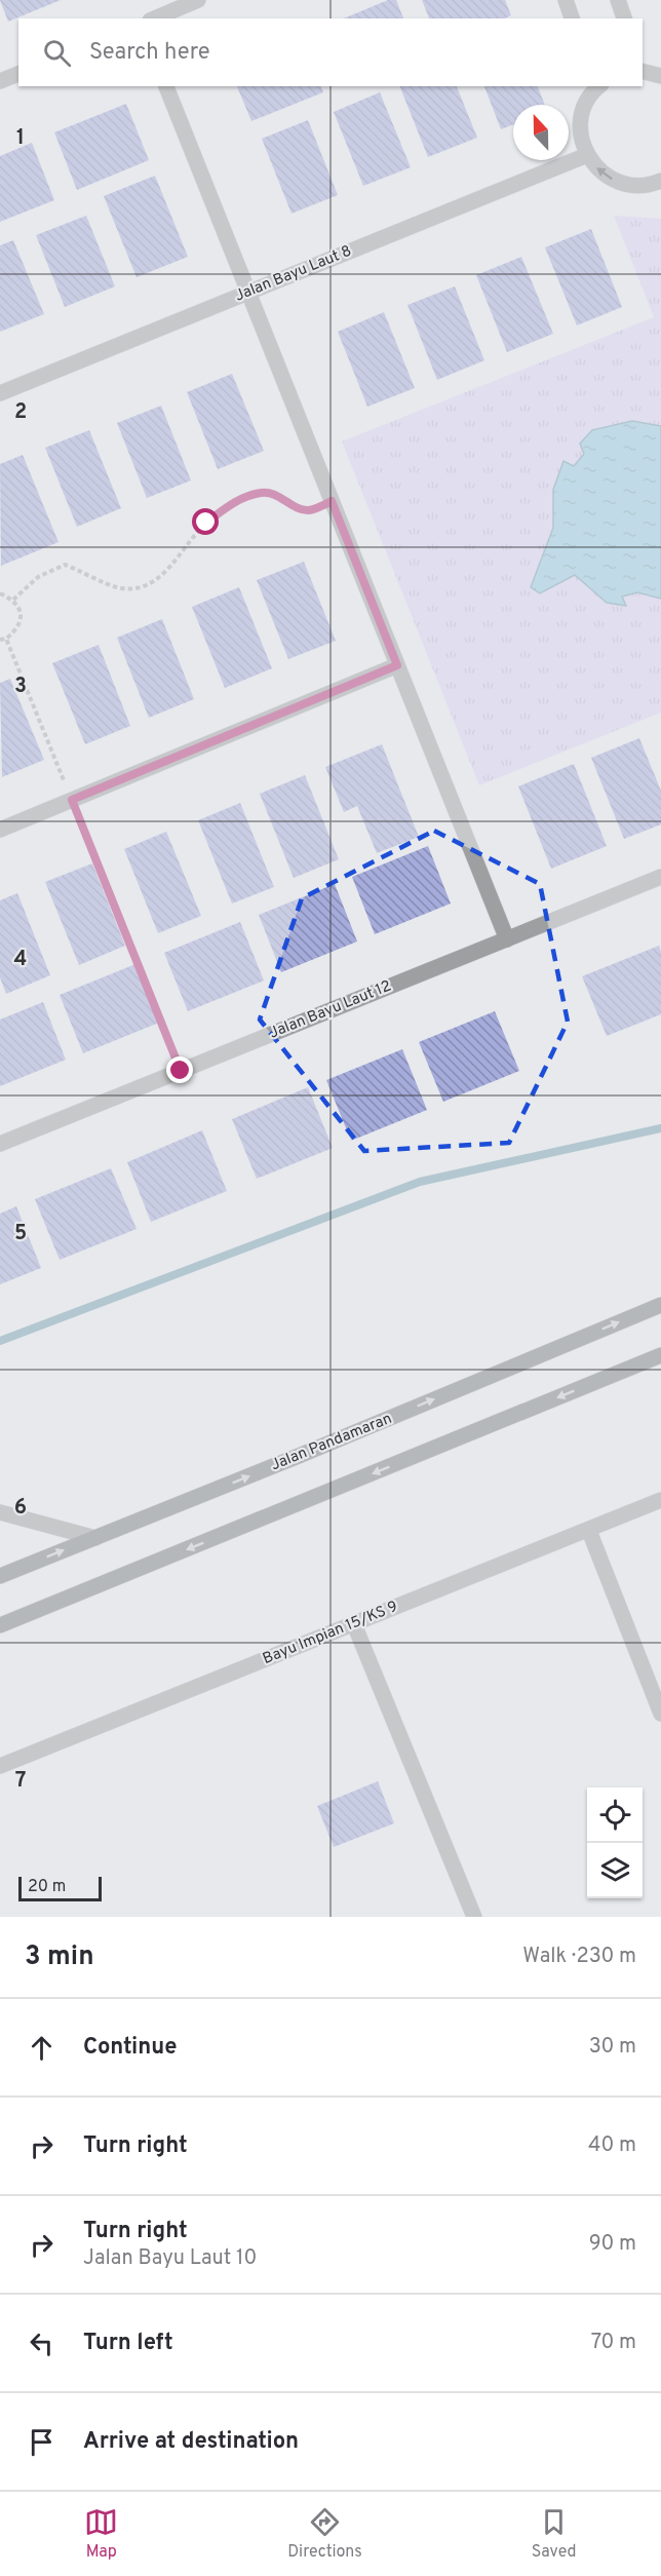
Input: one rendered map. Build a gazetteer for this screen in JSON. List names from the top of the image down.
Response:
{
  "streets": {
    "main road": ["Jalan Pandamaran"],
    "street": ["Jalan Bayu Laut 8", "Jalan Bayu Laut 12", "Bayu Impian 15/KS 9"]
  },
  "scale_bar": "20 m",
  "north": "top",
  "page": {
    "search": "Search here",
    "scale": "20 m",
    "heading": ["3 min", "Walk · 230 m"],
    "list": [
      ["Continue", "30 m"],
      ["Turn right", "40 m"],
      ["Turn right", "Jalan Bayu Laut 10", "90 m"],
      ["Turn left", "70 m"],
      "Arrive at destination"
    ],
    "nav": ["Map", "Directions", "Saved"]
  },
  "grid": {
    "rows": [
      "1",
      "2",
      "3",
      "4",
      "5",
      "6",
      "7"
    ]
  }
}
